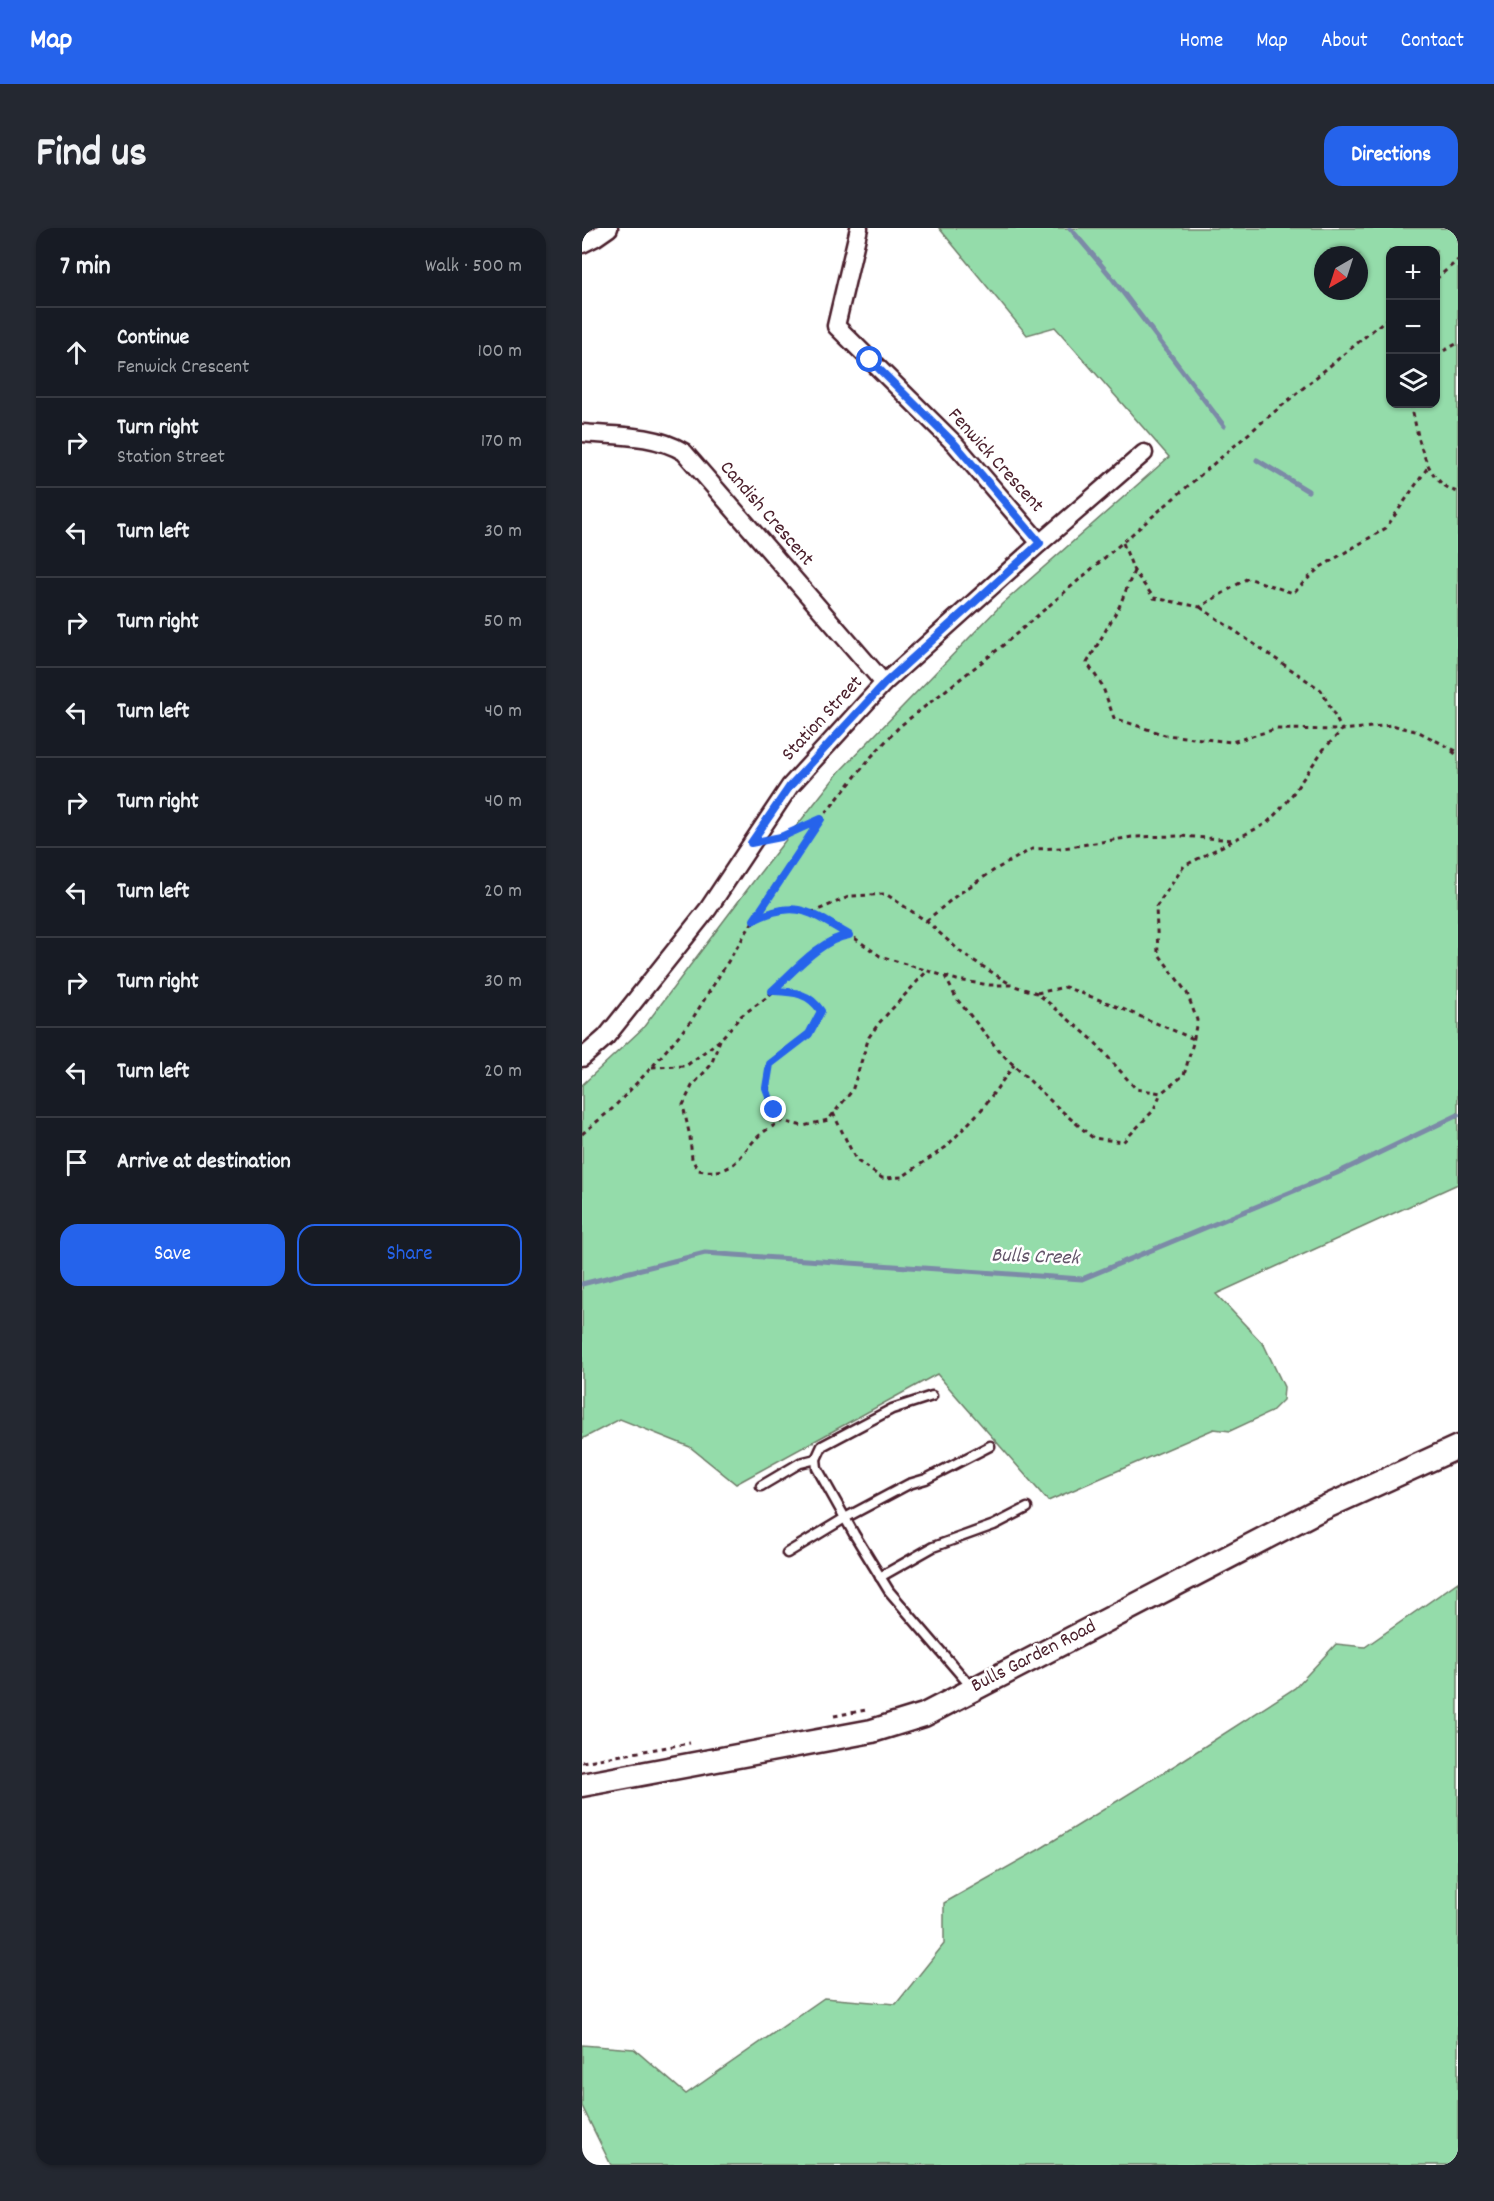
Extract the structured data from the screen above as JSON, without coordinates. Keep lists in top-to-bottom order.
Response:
{
  "streets": {
    "main road": ["Bulls Garden Road"],
    "street": ["Fenwick Crescent", "Candish Crescent", "Station Street"]
  },
  "crossings": [
    ["Fenwick Crescent", "Station Street"],
    ["Candish Crescent", "Station Street"]
  ],
  "water": ["Bulls Creek"],
  "north": "bottom left",
  "page": {
    "header": "Map",
    "nav": [
      "Home",
      "Map",
      "About",
      "Contact"
    ],
    "title": "Find us",
    "buttons": [
      "Directions",
      ["Save", "Share"]
    ],
    "heading": ["7 min", "Walk · 500 m"],
    "map_buttons": ["+", "−"],
    "list": [
      ["Continue", "Fenwick Crescent", "100 m"],
      ["Turn right", "Station Street", "170 m"],
      ["Turn left", "30 m"],
      ["Turn right", "50 m"],
      ["Turn left", "40 m"],
      ["Turn right", "40 m"],
      ["Turn left", "20 m"],
      ["Turn right", "30 m"],
      ["Turn left", "20 m"],
      "Arrive at destination"
    ]
  }
}
